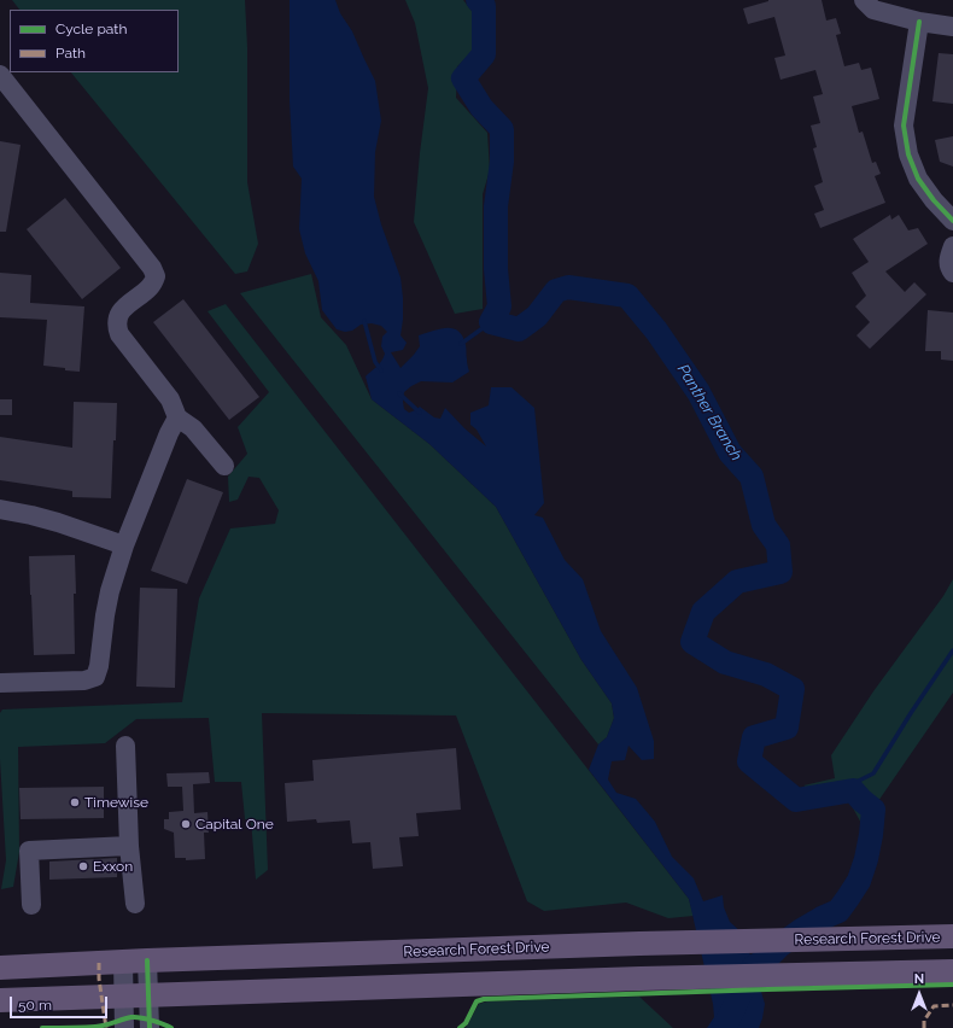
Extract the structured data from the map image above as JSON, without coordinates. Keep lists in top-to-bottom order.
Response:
{
  "streets": {
    "main road": ["Research Forest Drive"]
  },
  "water": ["Panther Branch"],
  "places": ["Timewise", "Capital One", "Exxon"],
  "legend": ["Cycle path", "Path"],
  "scale_bar": "50 m",
  "north": "top"
}
